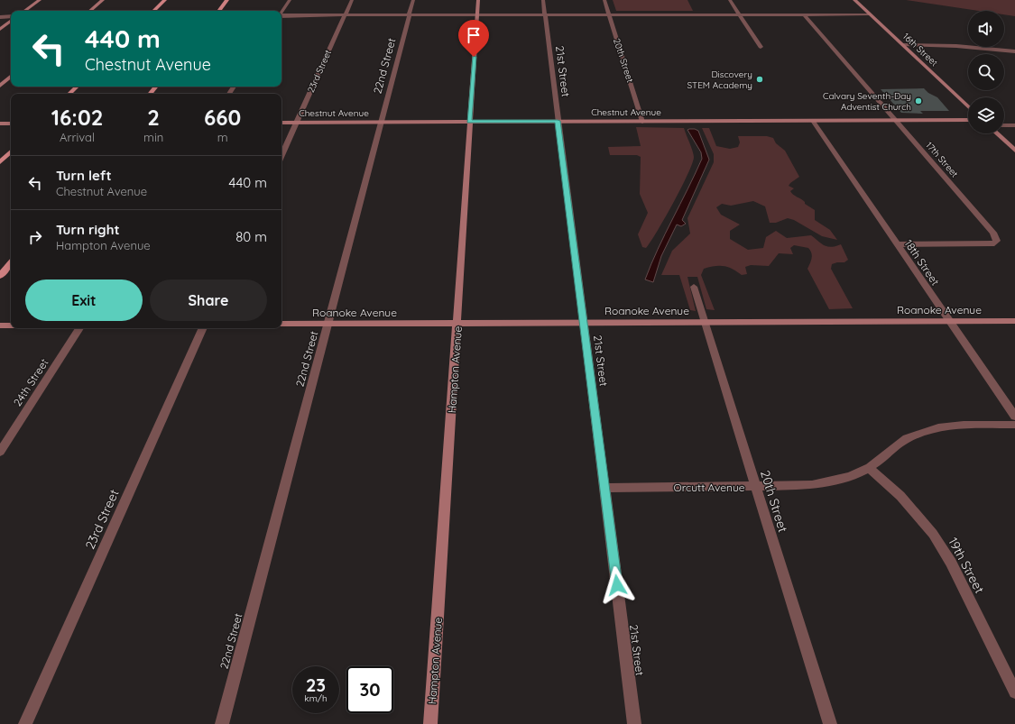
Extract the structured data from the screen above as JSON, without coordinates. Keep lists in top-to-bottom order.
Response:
{
  "streets": {
    "street": [
      "16th Street",
      "20th Street",
      "22nd Street",
      "23rd Street",
      "21st Street",
      "Chestnut Avenue",
      "17th Street",
      "18th Street",
      "Roanoke Avenue",
      "Hampton Avenue",
      "24th Street",
      "Orcutt Avenue",
      "19th Street"
    ]
  },
  "crossings": [
    ["20th Street", "Chestnut Avenue"],
    ["20th Street", "Roanoke Avenue"],
    ["20th Street", "Orcutt Avenue"],
    ["22nd Street", "Chestnut Avenue"],
    ["22nd Street", "Roanoke Avenue"],
    ["23rd Street", "Chestnut Avenue"],
    ["21st Street", "Chestnut Avenue"],
    ["21st Street", "Roanoke Avenue"],
    ["21st Street", "Orcutt Avenue"],
    ["Chestnut Avenue", "17th Street"],
    ["Chestnut Avenue", "18th Street"],
    ["Chestnut Avenue", "Hampton Avenue"],
    ["17th Street", "18th Street"],
    ["18th Street", "Roanoke Avenue"],
    ["Roanoke Avenue", "Hampton Avenue"],
    ["Orcutt Avenue", "19th Street"]
  ],
  "places": ["Discovery STEM Academy", "Calvary Seventh-Day Adventist Church"],
  "page": {
    "turn": ["440 m", "Chestnut Avenue"],
    "eta": [
      "16:02",
      "Arrival",
      "2",
      "min",
      "660",
      "m"
    ],
    "list": [
      {
        "name": "Turn left",
        "note": "Chestnut Avenue",
        "value": "440 m"
      },
      {
        "name": "Turn right",
        "note": "Hampton Avenue",
        "value": "80 m"
      }
    ],
    "buttons": ["Exit", "Share"],
    "speed": "23 km/h",
    "limit": "30"
  }
}
